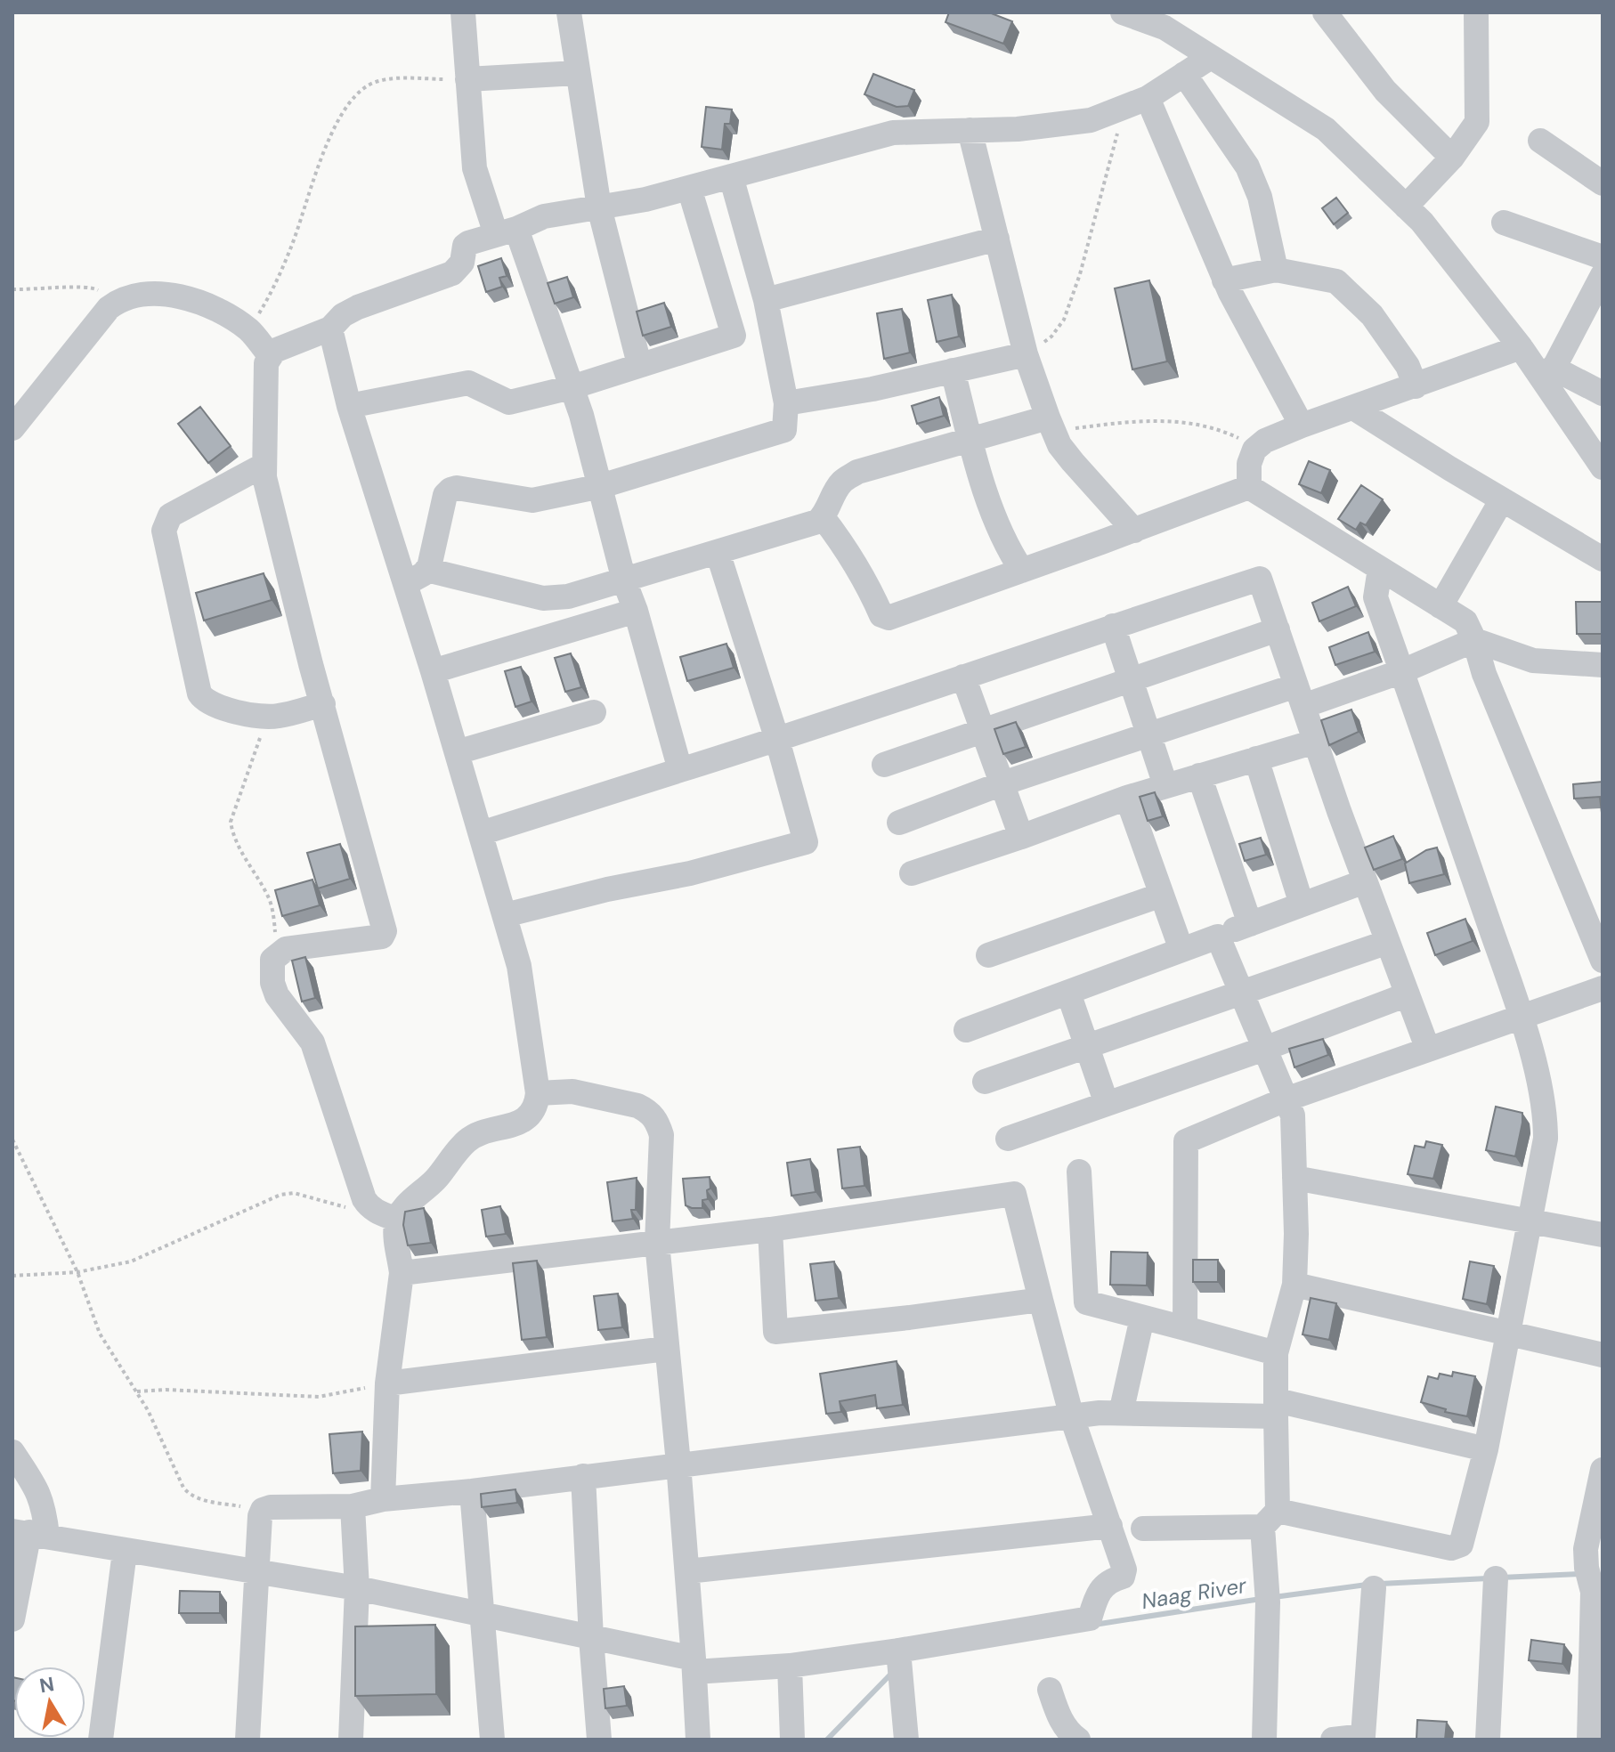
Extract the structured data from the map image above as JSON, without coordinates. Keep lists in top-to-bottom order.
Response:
{
  "water": ["Naag River"],
  "north": "top"
}
